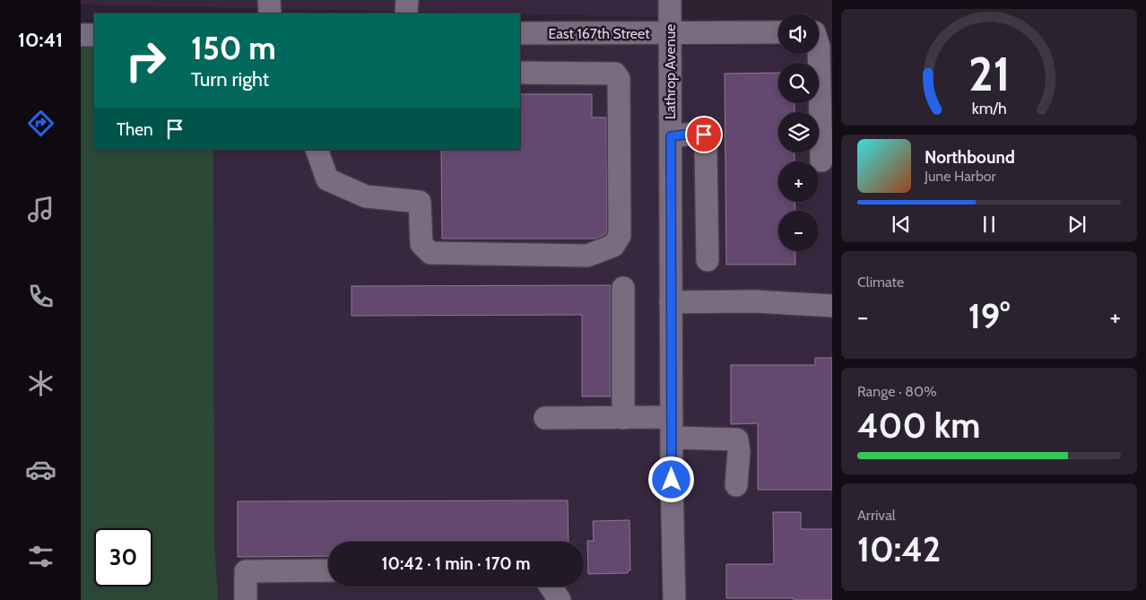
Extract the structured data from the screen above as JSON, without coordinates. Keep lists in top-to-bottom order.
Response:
{
  "streets": {
    "street": ["East 167th Street", "Lathrop Avenue"]
  },
  "crossings": [
    ["East 167th Street", "Lathrop Avenue"]
  ],
  "page": {
    "tabs": "10:41",
    "map_buttons": ["+", "−"],
    "turn": ["150 m", "Turn right"],
    "then": "Then",
    "song": ["Northbound", "June Harbor"],
    "tile": [
      "Climate",
      ["Range · 80%", "400 km"],
      ["Arrival", "10:42"]
    ],
    "heat": ["−", "19°", "+"],
    "limit": "30",
    "trip": "10:42 · 1 min · 170 m",
    "gauge": ["21", "km/h"]
  }
}
